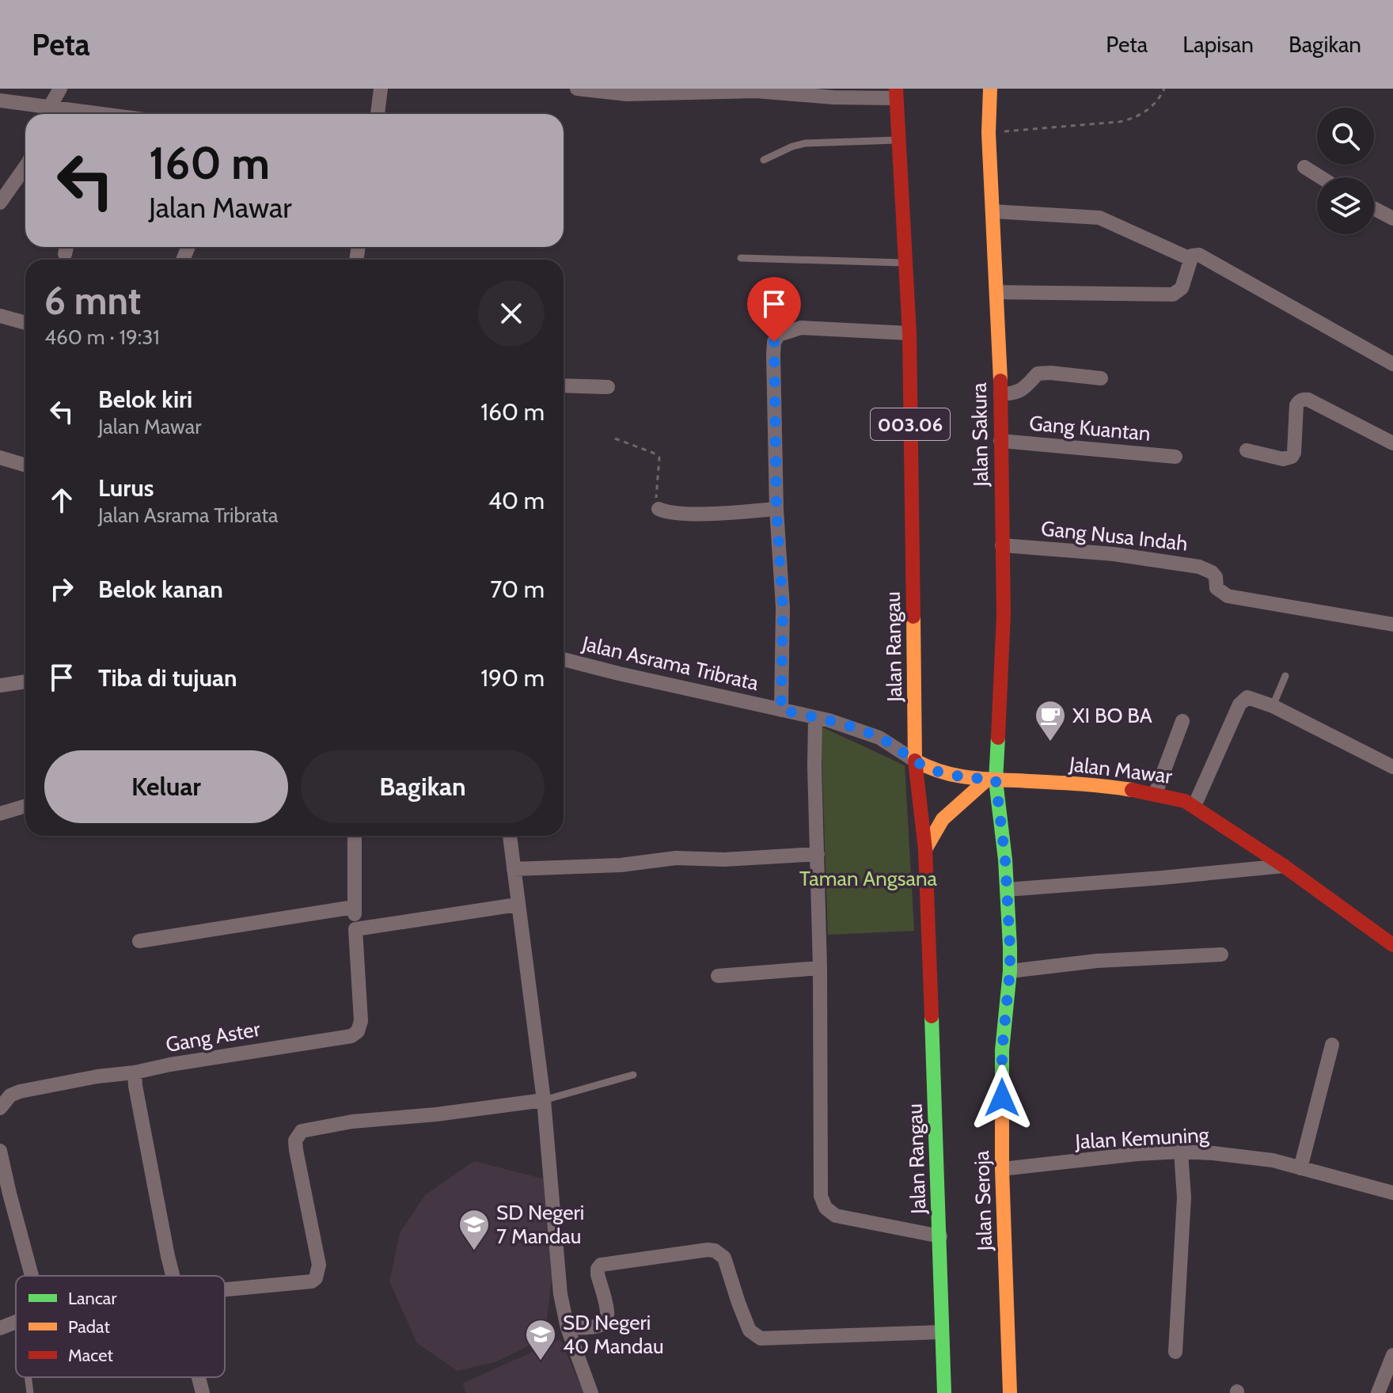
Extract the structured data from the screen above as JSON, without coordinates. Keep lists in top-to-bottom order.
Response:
{
  "streets": {
    "street": [
      "003.06",
      "Gang Kuantan",
      "Jalan Sakura",
      "Gang Nusa Indah",
      "Jalan Rangau",
      "Jalan Asrama Tribrata",
      "Jalan Mawar",
      "Gang Aster",
      "Jalan Kemuning",
      "Jalan Seroja"
    ]
  },
  "crossings": [
    ["Gang Kuantan", "Jalan Sakura"],
    ["Jalan Sakura", "Gang Nusa Indah"],
    ["Jalan Sakura", "Jalan Mawar"],
    ["Jalan Sakura", "Jalan Seroja"],
    ["Jalan Rangau", "Jalan Asrama Tribrata"],
    ["Jalan Rangau", "Jalan Mawar"],
    ["Jalan Asrama Tribrata", "Jalan Mawar"],
    ["Jalan Mawar", "Jalan Seroja"],
    ["Jalan Kemuning", "Jalan Seroja"]
  ],
  "parks": ["Taman Angsana"],
  "places": {
    "cafe": ["XI BO BA"],
    "school or university": ["SD Negeri 7 Mandau", "SD Negeri 40 Mandau"]
  },
  "legend": ["Lancar", "Padat", "Macet"],
  "page": {
    "header": "Peta",
    "nav": ["Peta", "Lapisan", "Bagikan"],
    "turn": ["160 m", "Jalan Mawar"],
    "heading": ["6 mnt", "460 m · 19:31"],
    "list": [
      {
        "name": "Belok kiri",
        "note": "Jalan Mawar",
        "value": "160 m"
      },
      {
        "name": "Lurus",
        "note": "Jalan Asrama Tribrata",
        "value": "40 m"
      },
      {
        "name": "Belok kanan",
        "value": "70 m"
      },
      {
        "name": "Tiba di tujuan",
        "value": "190 m"
      }
    ],
    "buttons": ["Keluar", "Bagikan"]
  }
}
